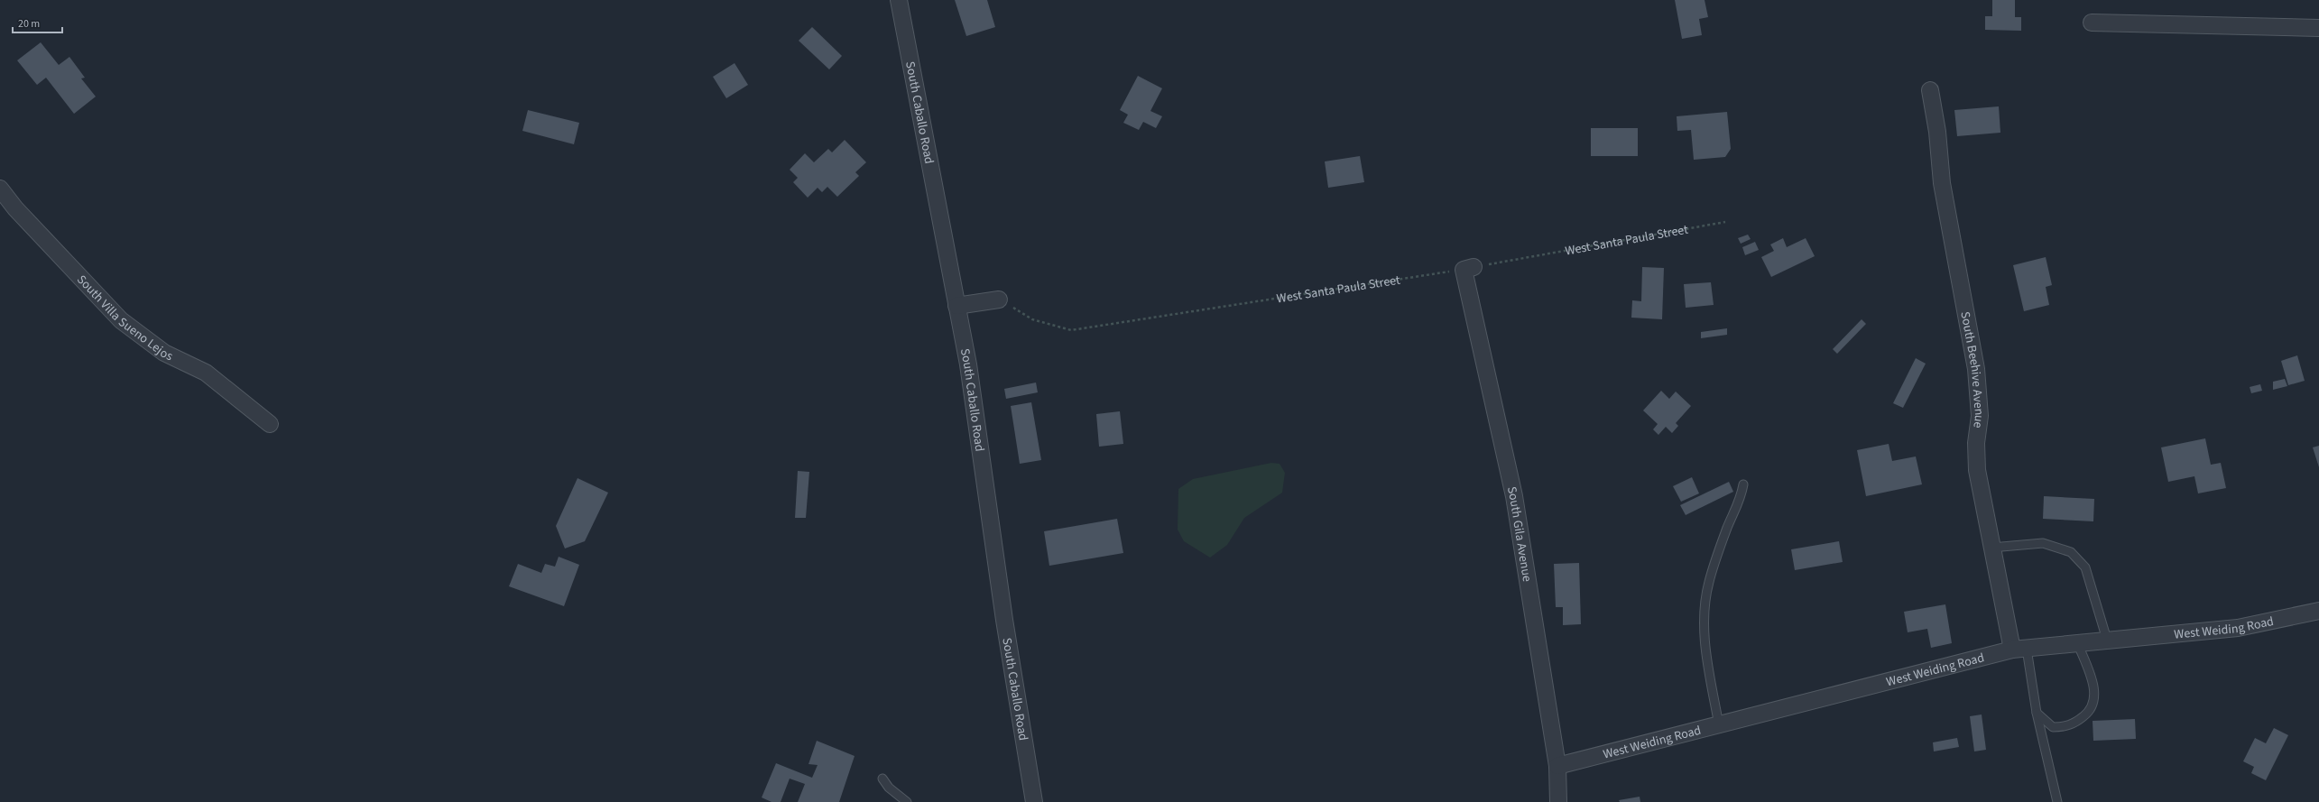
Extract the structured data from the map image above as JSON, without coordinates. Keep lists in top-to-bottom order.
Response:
{
  "streets": {
    "street": [
      "South Caballo Road",
      "South Villa Sueno Lejos",
      "South Beehive Avenue",
      "South Gila Avenue",
      "West Weiding Road"
    ],
    "path": ["West Santa Paula Street"]
  },
  "crossings": [
    ["West Santa Paula Street", "South Gila Avenue"],
    ["South Beehive Avenue", "West Weiding Road"],
    ["South Gila Avenue", "West Weiding Road"]
  ],
  "scale_bar": "20 m"
}
